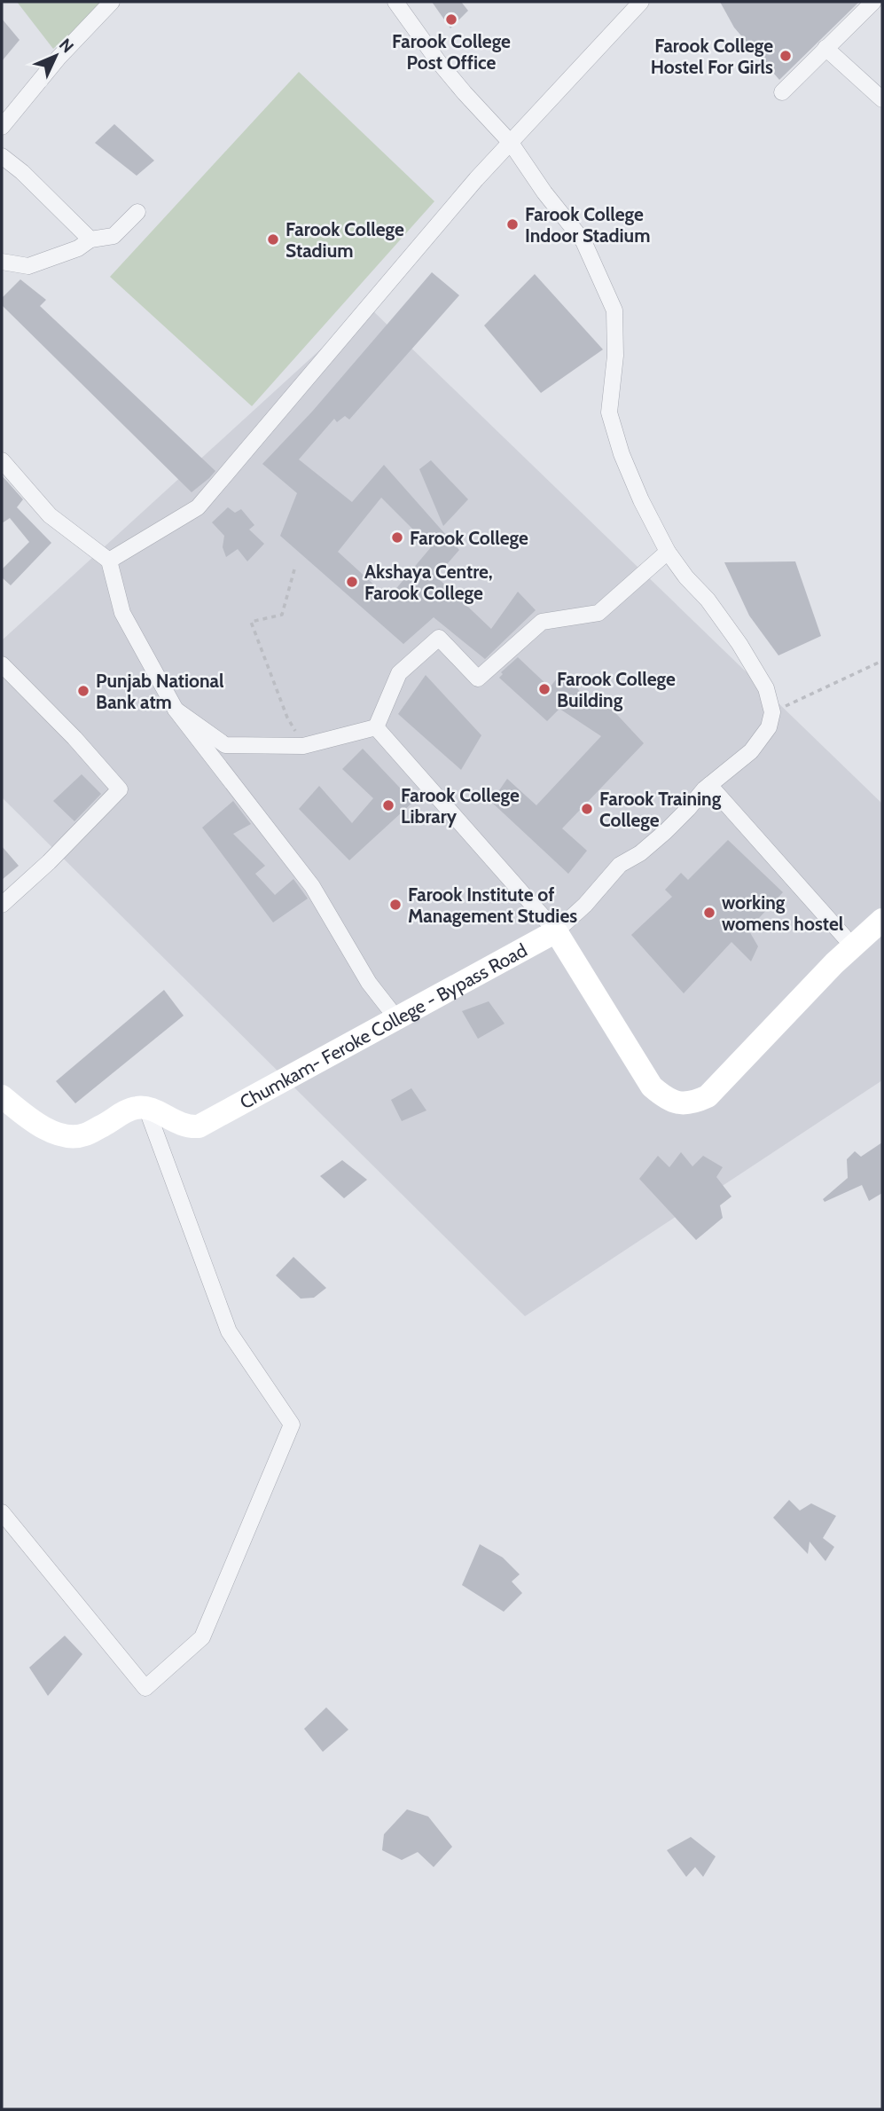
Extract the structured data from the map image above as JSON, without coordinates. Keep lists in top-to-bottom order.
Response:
{
  "streets": {
    "main road": ["Chumkam- Feroke College - Bypass Road"]
  },
  "places": [
    "Farook College Post Office",
    "Farook College Hostel For Girls",
    "Farook College Indoor Stadium",
    "Farook College Stadium",
    "Farook College",
    "Akshaya Centre, Farook College",
    "Farook College Building",
    "Punjab National Bank atm",
    "Farook College Library",
    "Farook Training College",
    "Farook Institute of Management Studies",
    "working womens hostel"
  ],
  "north": "top right"
}
